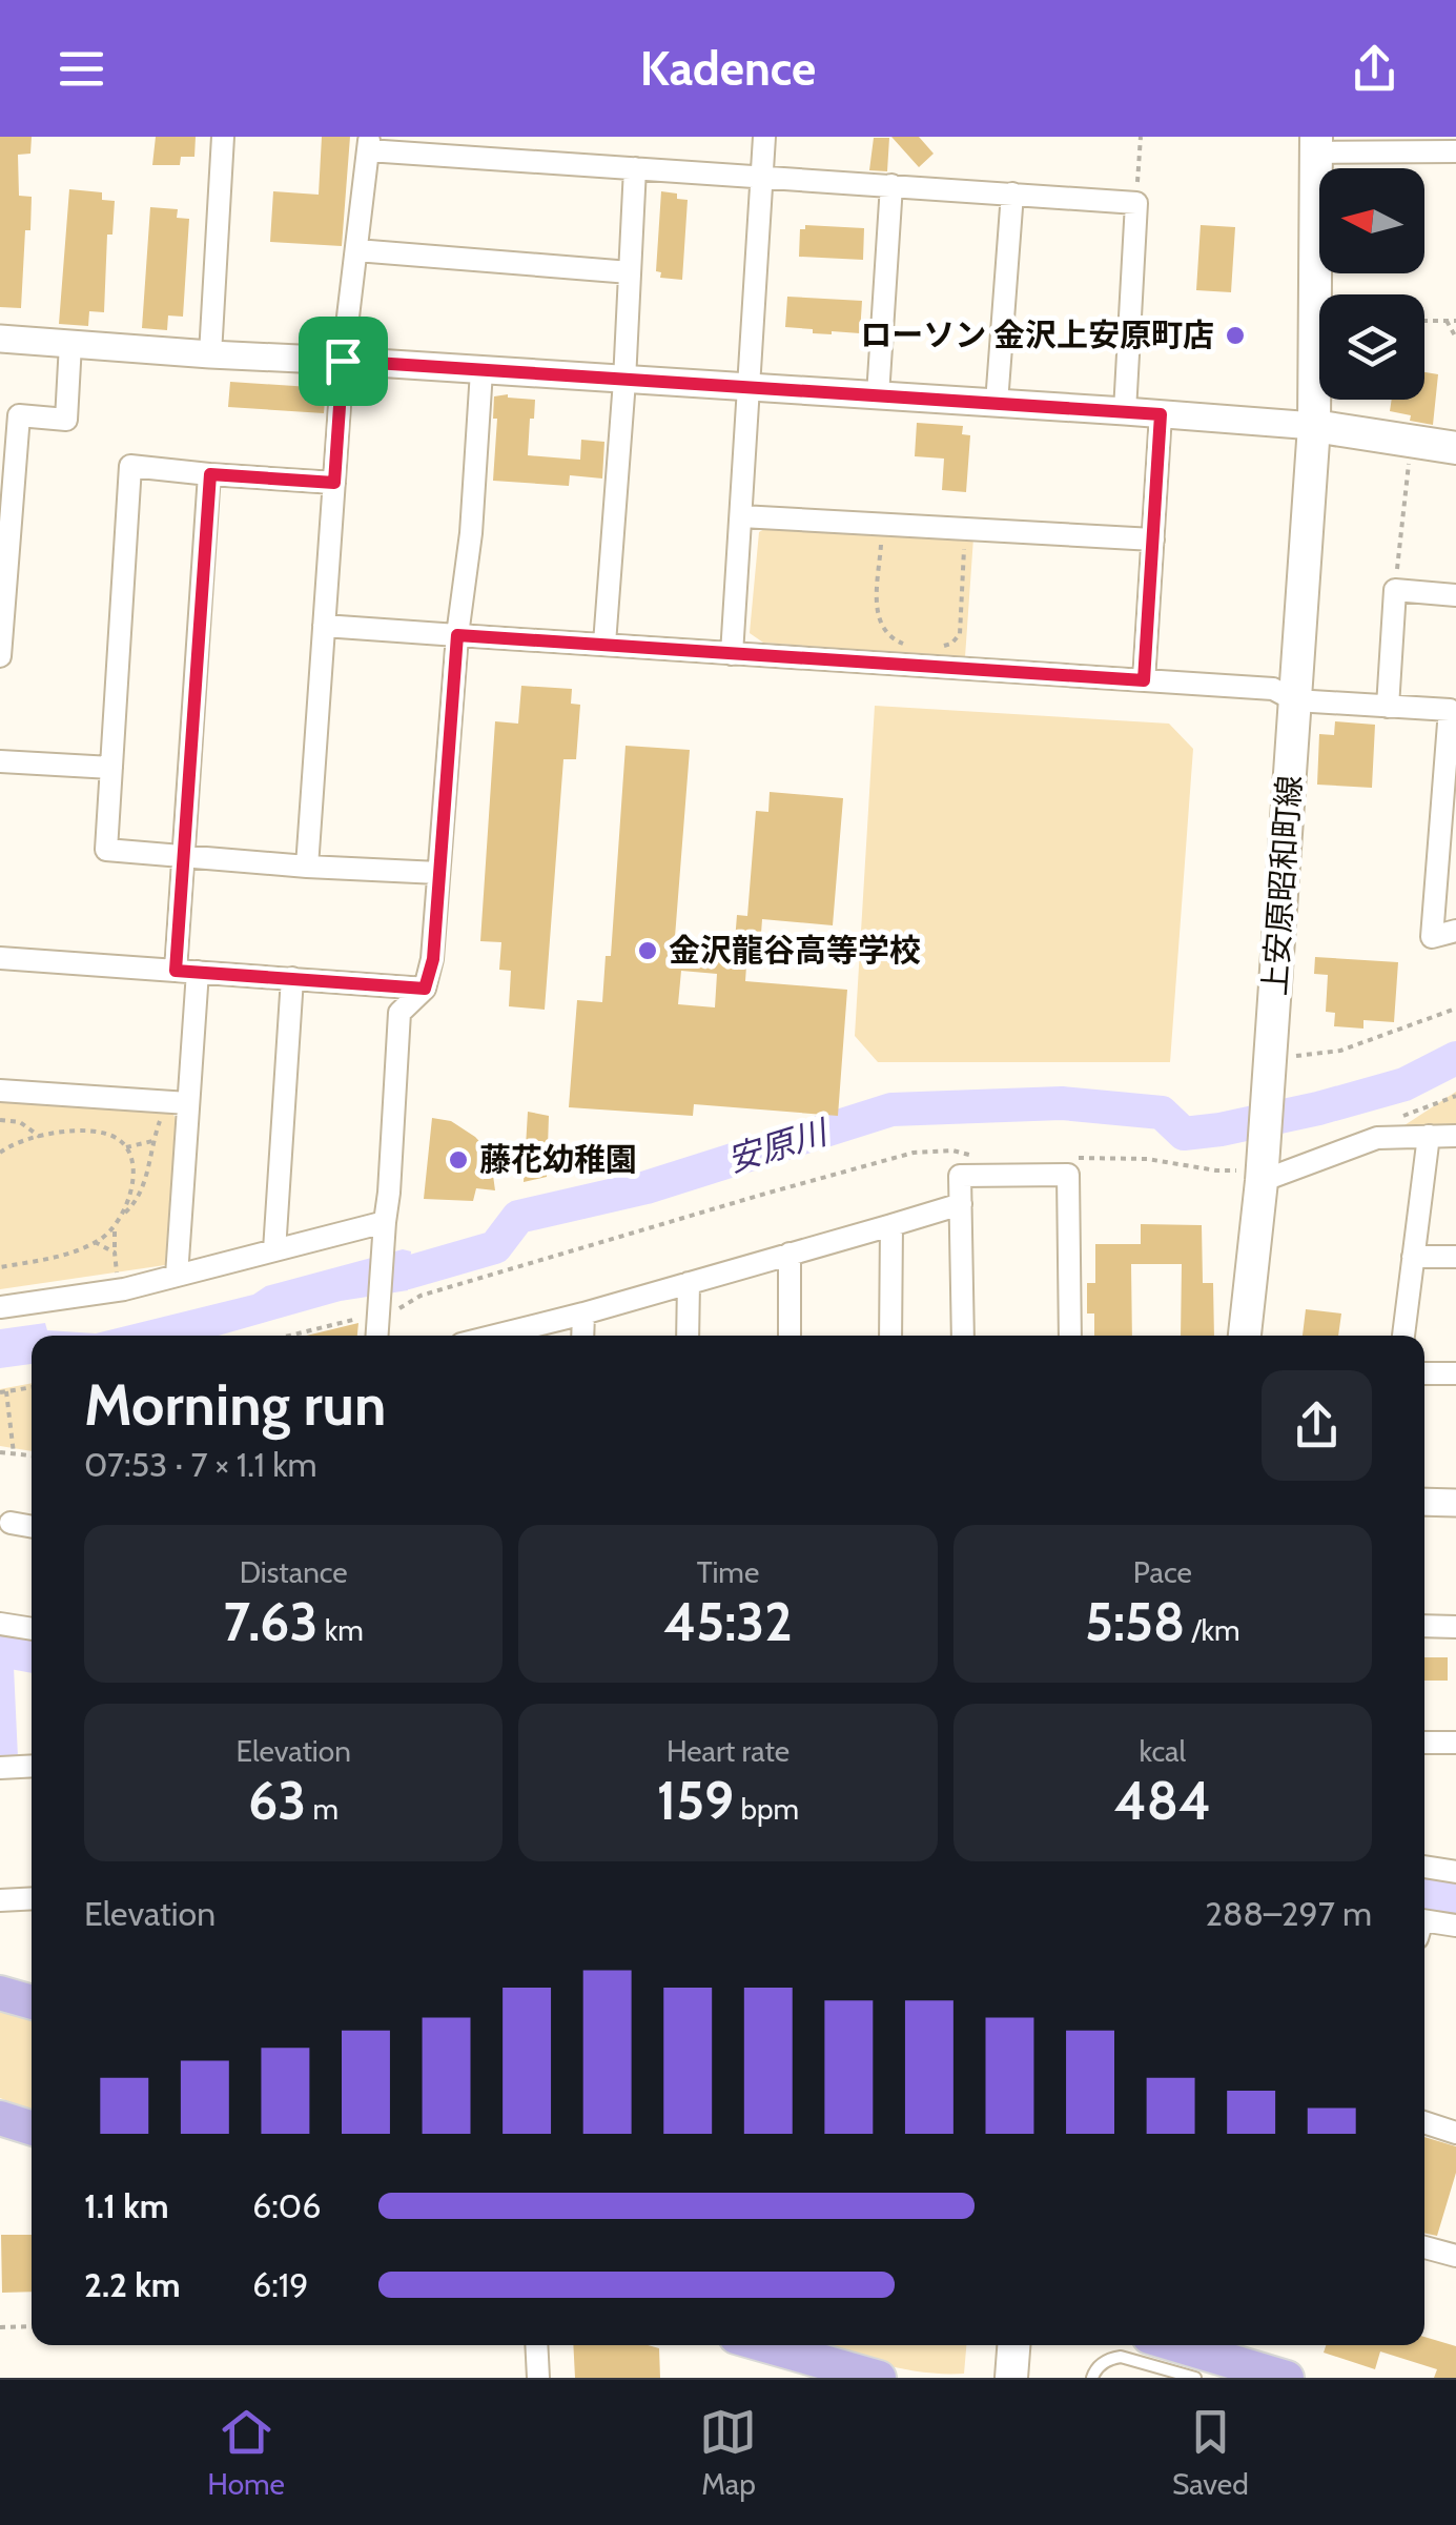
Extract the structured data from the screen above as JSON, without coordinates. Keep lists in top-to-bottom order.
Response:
{
  "streets": {
    "main road": ["上安原昭和町線"]
  },
  "water": ["安原川"],
  "places": ["ローソン 金沢上安原町店", "金沢龍谷高等学校", "藤花幼稚園"],
  "north": "left",
  "page": {
    "header": "Kadence",
    "heading": ["Morning run", "07:53 · 7 × 1.1 km"],
    "stats": [
      ["Distance", "7.63 km"],
      ["Time", "45:32"],
      ["Pace", "5:58 /km"],
      ["Elevation", "63 m"],
      ["Heart rate", "159 bpm"],
      ["kcal", "484"]
    ],
    "chart": ["Elevation", "288–297 m"],
    "list": [
      {
        "name": "1.1 km",
        "note": "6:06"
      },
      {
        "name": "2.2 km",
        "note": "6:19"
      }
    ],
    "tabs": ["Home", "Map", "Saved"]
  }
}
